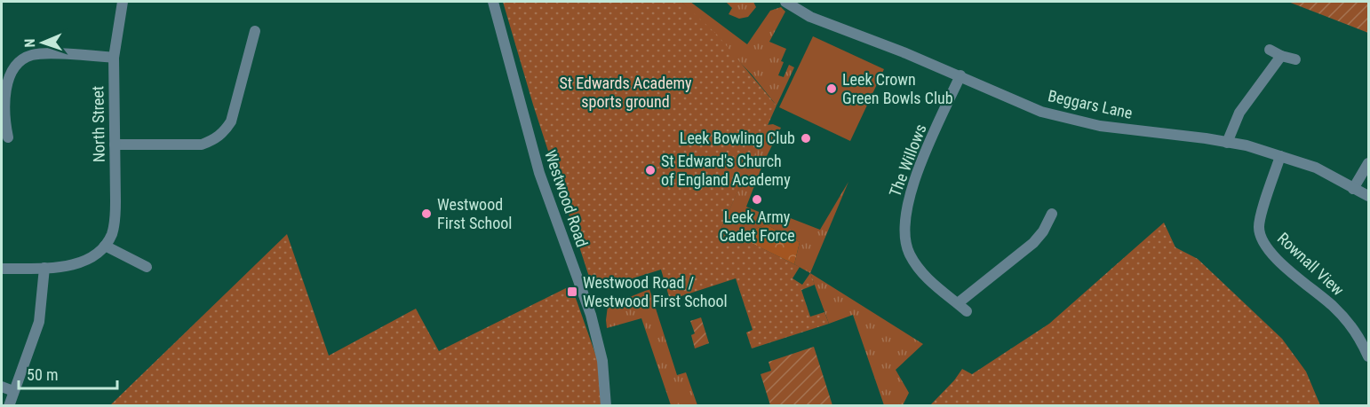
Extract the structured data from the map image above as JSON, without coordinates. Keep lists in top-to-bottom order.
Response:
{
  "streets": {
    "street": [
      "Beggars Lane",
      "North Street",
      "The Willows",
      "Westwood Road",
      "Rownall View"
    ]
  },
  "crossings": [
    ["Beggars Lane", "The Willows"],
    ["Beggars Lane", "Rownall View"]
  ],
  "parks": ["St Edwards Academy sports ground"],
  "places": {
    "other": [
      "Leek Crown Green Bowls Club",
      "Leek Bowling Club",
      "St Edward's Church of England Academy",
      "Leek Army Cadet Force",
      "Westwood First School"
    ],
    "transit": ["Westwood Road / Westwood First School"]
  },
  "scale_bar": "50 m",
  "north": "left"
}
